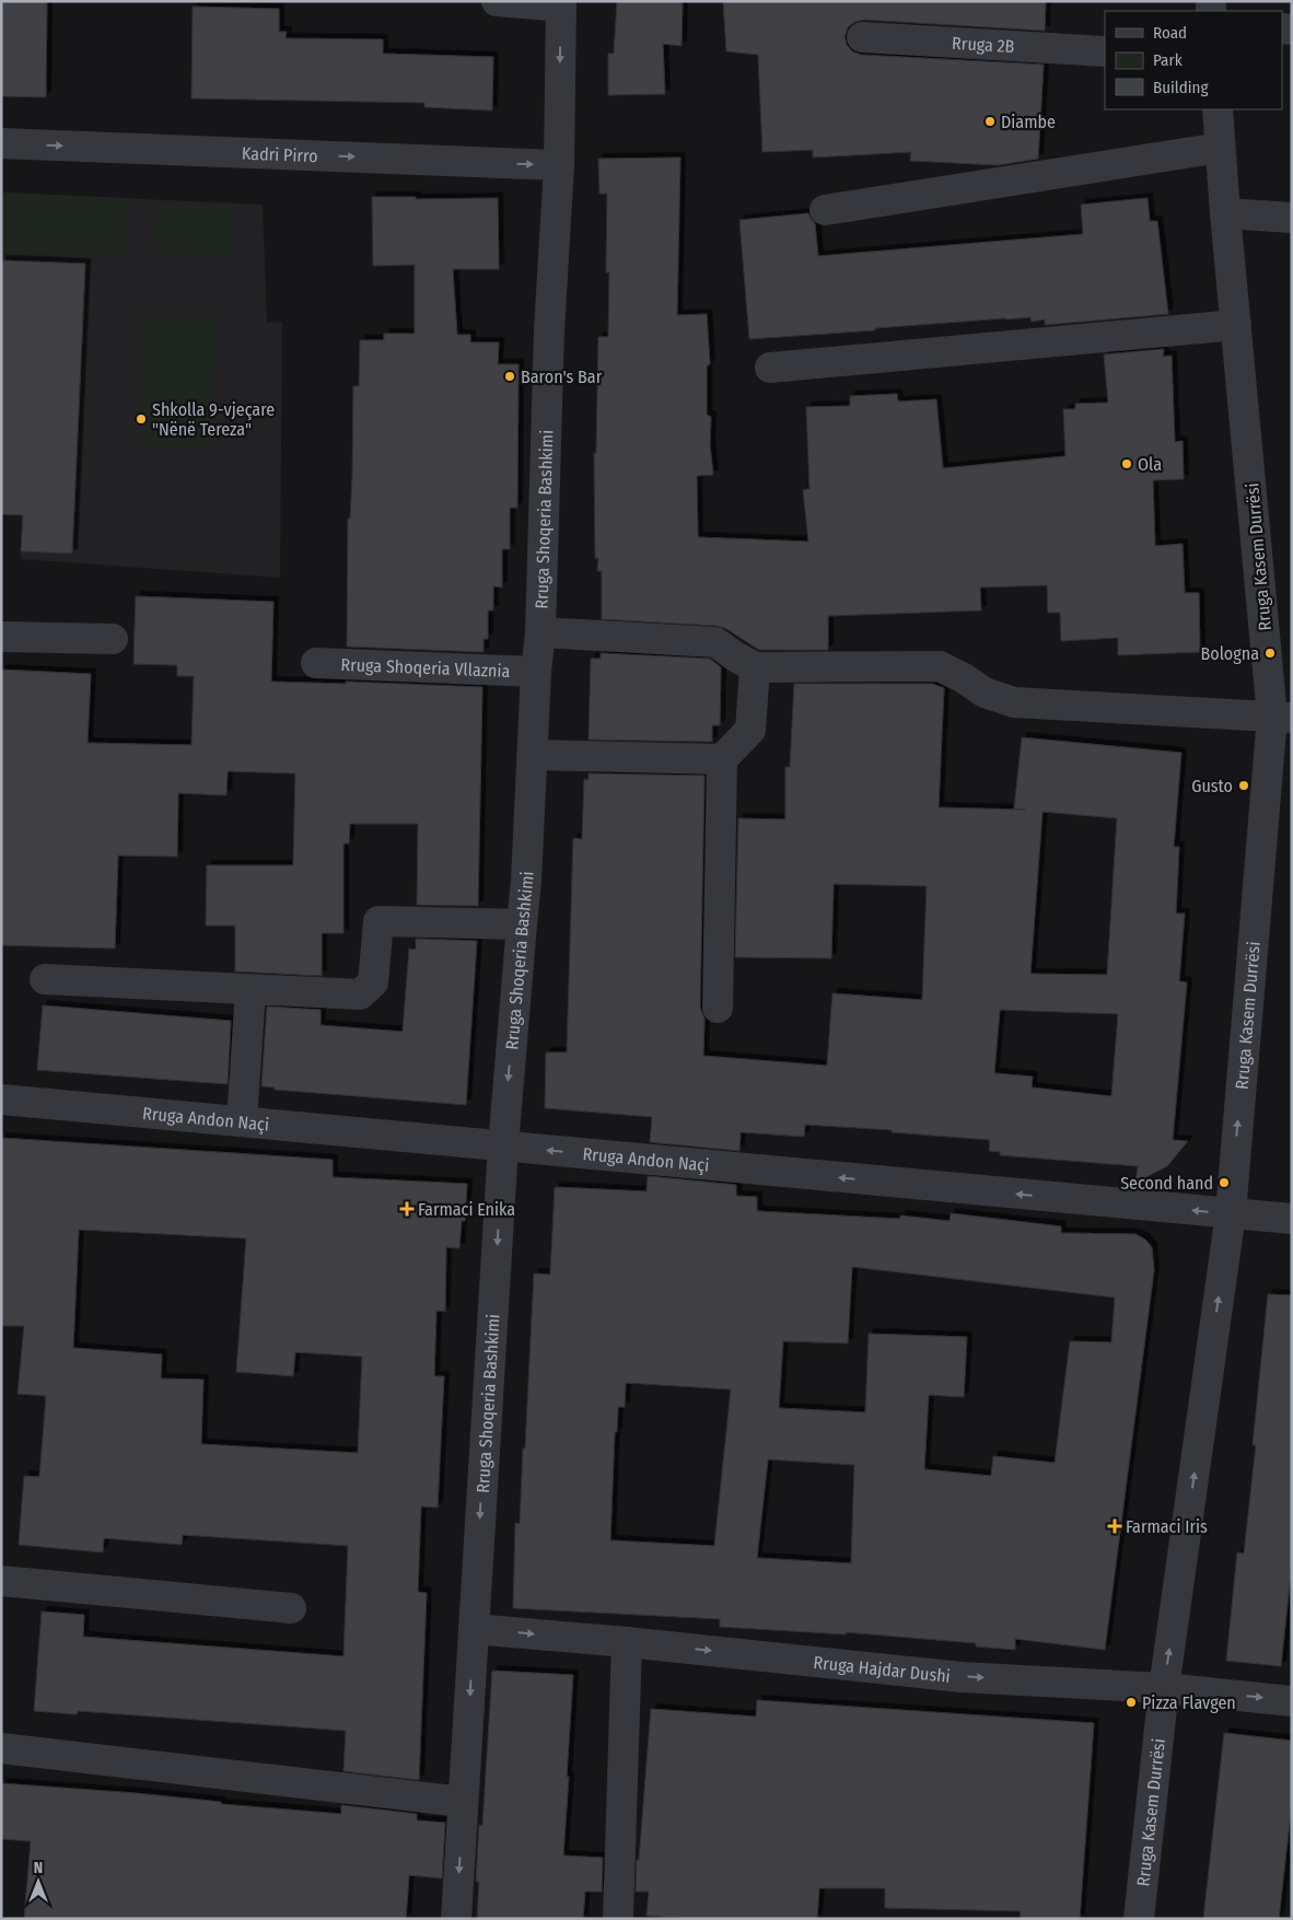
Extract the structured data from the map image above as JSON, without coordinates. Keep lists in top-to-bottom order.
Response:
{
  "streets": {
    "street": [
      "Rruga 2B",
      "Kadri Pirro",
      "Rruga Shoqeria Bashkimi",
      "Rruga Kasem Durrësi",
      "Rruga Shoqeria Vllaznia",
      "Rruga Andon Naçi",
      "Rruga Hajdar Dushi"
    ]
  },
  "crossings": [
    ["Kadri Pirro", "Rruga Shoqeria Bashkimi"],
    ["Rruga Shoqeria Bashkimi", "Rruga Shoqeria Vllaznia"],
    ["Rruga Shoqeria Bashkimi", "Rruga Andon Naçi"],
    ["Rruga Shoqeria Bashkimi", "Rruga Hajdar Dushi"],
    ["Rruga Kasem Durrësi", "Rruga Andon Naçi"],
    ["Rruga Kasem Durrësi", "Rruga Hajdar Dushi"]
  ],
  "one_way": [
    "Kadri Pirro",
    "Rruga Kasem Durrësi",
    "Rruga Andon Naçi",
    "Rruga Hajdar Dushi"
  ],
  "places": {
    "other": [
      "Diambe",
      "Baron's Bar",
      "Shkolla 9-vjeçare \"Nënë Tereza\"",
      "Ola",
      "Bologna",
      "Gusto",
      "Second hand",
      "Pizza Flavgen"
    ],
    "health": ["Farmaci Enika", "Farmaci Iris"]
  },
  "legend": ["Road", "Park", "Building"],
  "north": "top"
}
